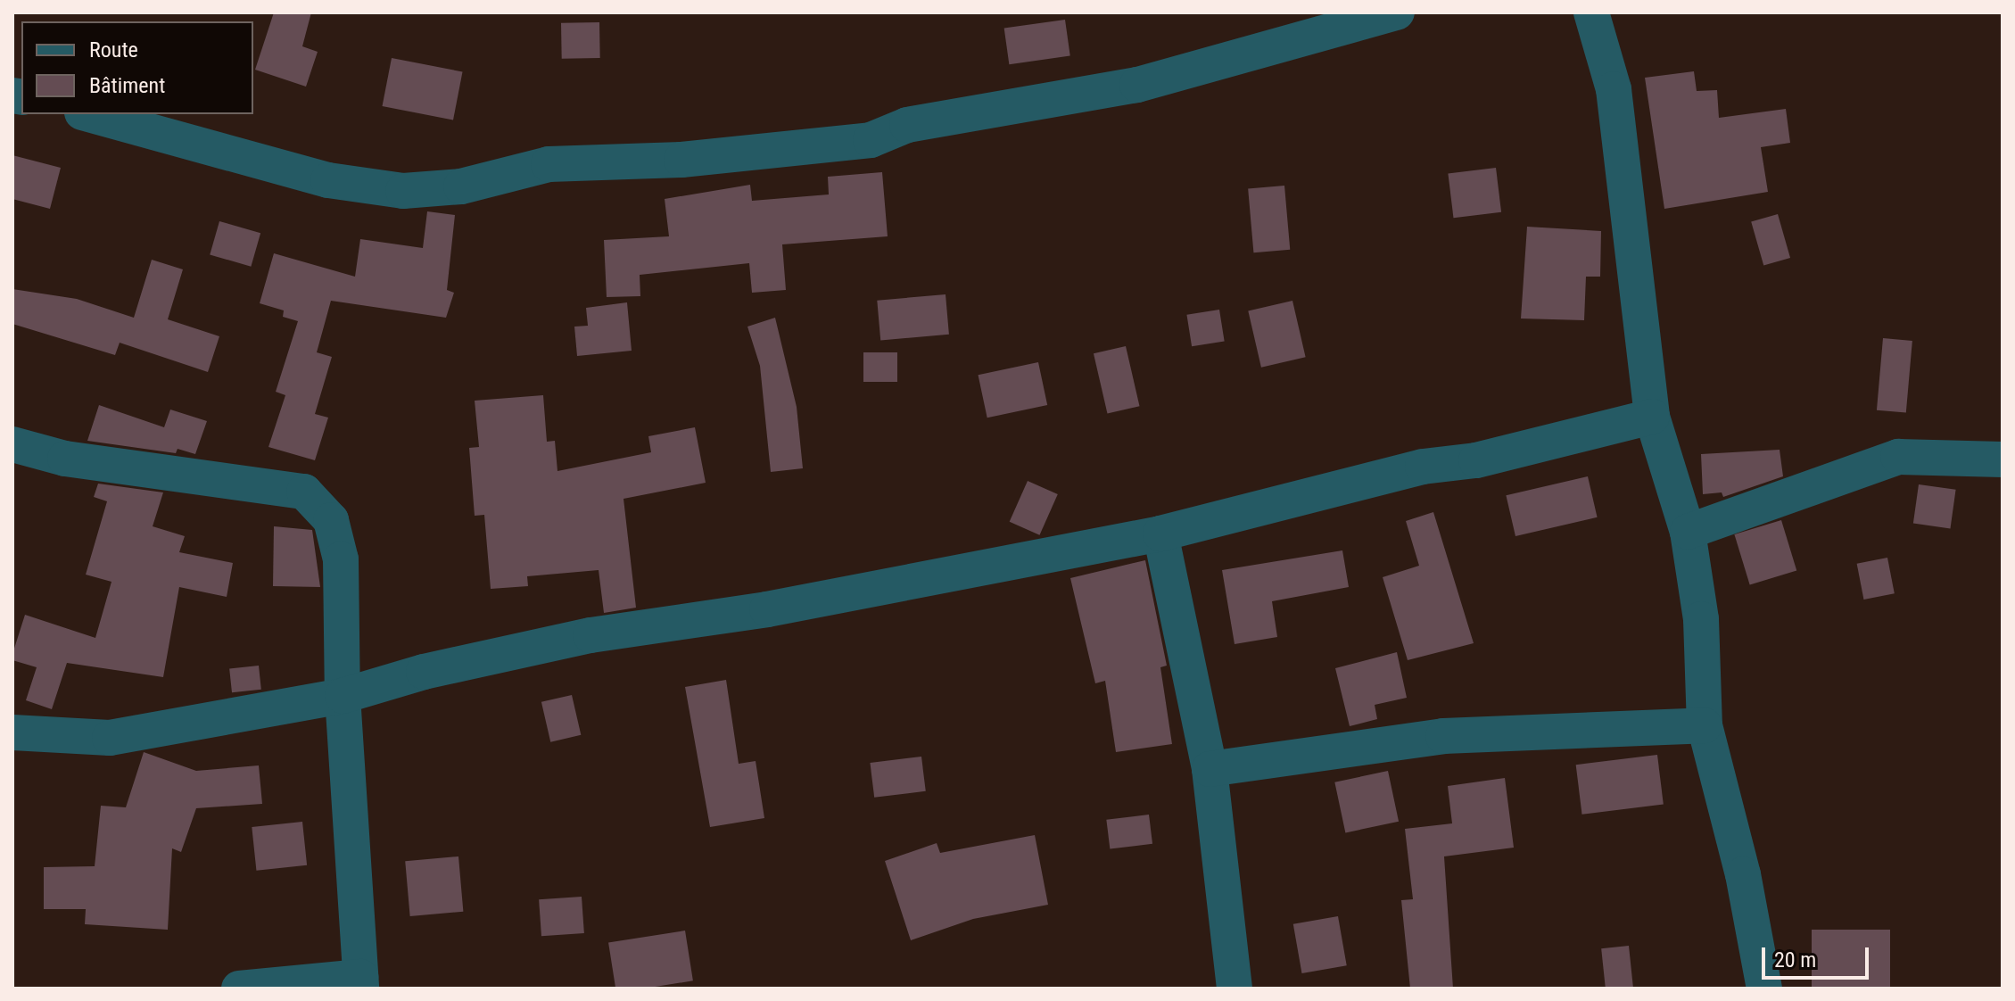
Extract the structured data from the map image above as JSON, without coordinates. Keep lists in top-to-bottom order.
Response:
{
  "legend": ["Route", "Bâtiment"],
  "scale_bar": "20 m"
}
